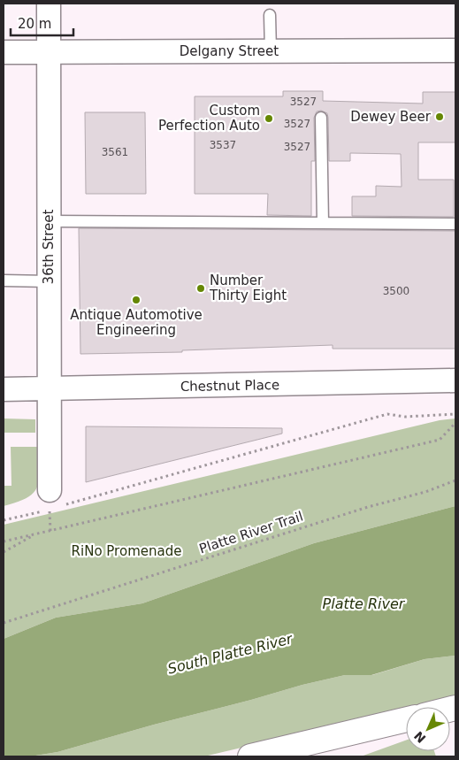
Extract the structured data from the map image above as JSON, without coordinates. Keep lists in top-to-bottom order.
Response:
{
  "streets": {
    "street": ["Delgany Street", "36th Street", "Chestnut Place"],
    "path": ["Platte River Trail"]
  },
  "crossings": [
    ["Delgany Street", "36th Street"],
    ["36th Street", "Chestnut Place"]
  ],
  "water": ["Platte River", "South Platte River"],
  "parks": ["RiNo Promenade"],
  "places": [
    "Dewey Beer",
    "Custom Perfection Auto",
    "Number Thirty Eight",
    "Antique Automotive Engineering"
  ],
  "house_numbers": [
    "3527",
    "3527",
    "3537",
    "3527",
    "3561",
    "3500"
  ],
  "scale_bar": "20 m",
  "north": "bottom left"
}
